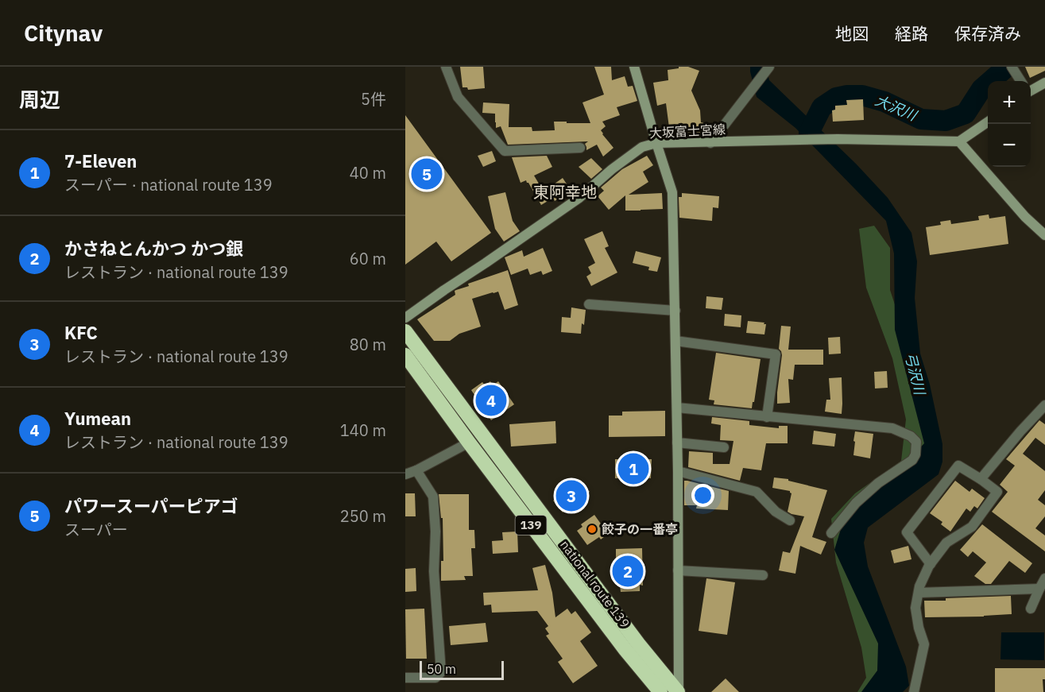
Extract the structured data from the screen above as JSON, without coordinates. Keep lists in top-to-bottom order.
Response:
{
  "streets": {
    "highway": ["139", "national route 139"],
    "street": ["大坂富士宮線"]
  },
  "districts": ["東阿幸地"],
  "water": ["大沢川", "弓沢川"],
  "places": ["餃子の一番亭"],
  "scale_bar": "50 m",
  "page": {
    "header": "Citynav",
    "nav": ["地図", "経路", "保存済み"],
    "heading": ["周辺", "5件"],
    "map_buttons": ["+", "−"],
    "list": [
      {
        "mark": "1",
        "name": "7-Eleven",
        "note": "スーパー · national route 139",
        "value": "40 m"
      },
      {
        "mark": "2",
        "name": "かさねとんかつ かつ銀",
        "note": "レストラン · national route 139",
        "value": "60 m"
      },
      {
        "mark": "3",
        "name": "KFC",
        "note": "レストラン · national route 139",
        "value": "80 m"
      },
      {
        "mark": "4",
        "name": "Yumean",
        "note": "レストラン · national route 139",
        "value": "140 m"
      },
      {
        "mark": "5",
        "name": "パワースーパーピアゴ",
        "note": "スーパー",
        "value": "250 m"
      }
    ],
    "pins": [
      "5",
      "4",
      "1",
      "3",
      "2"
    ],
    "scale": "50 m"
  }
}
